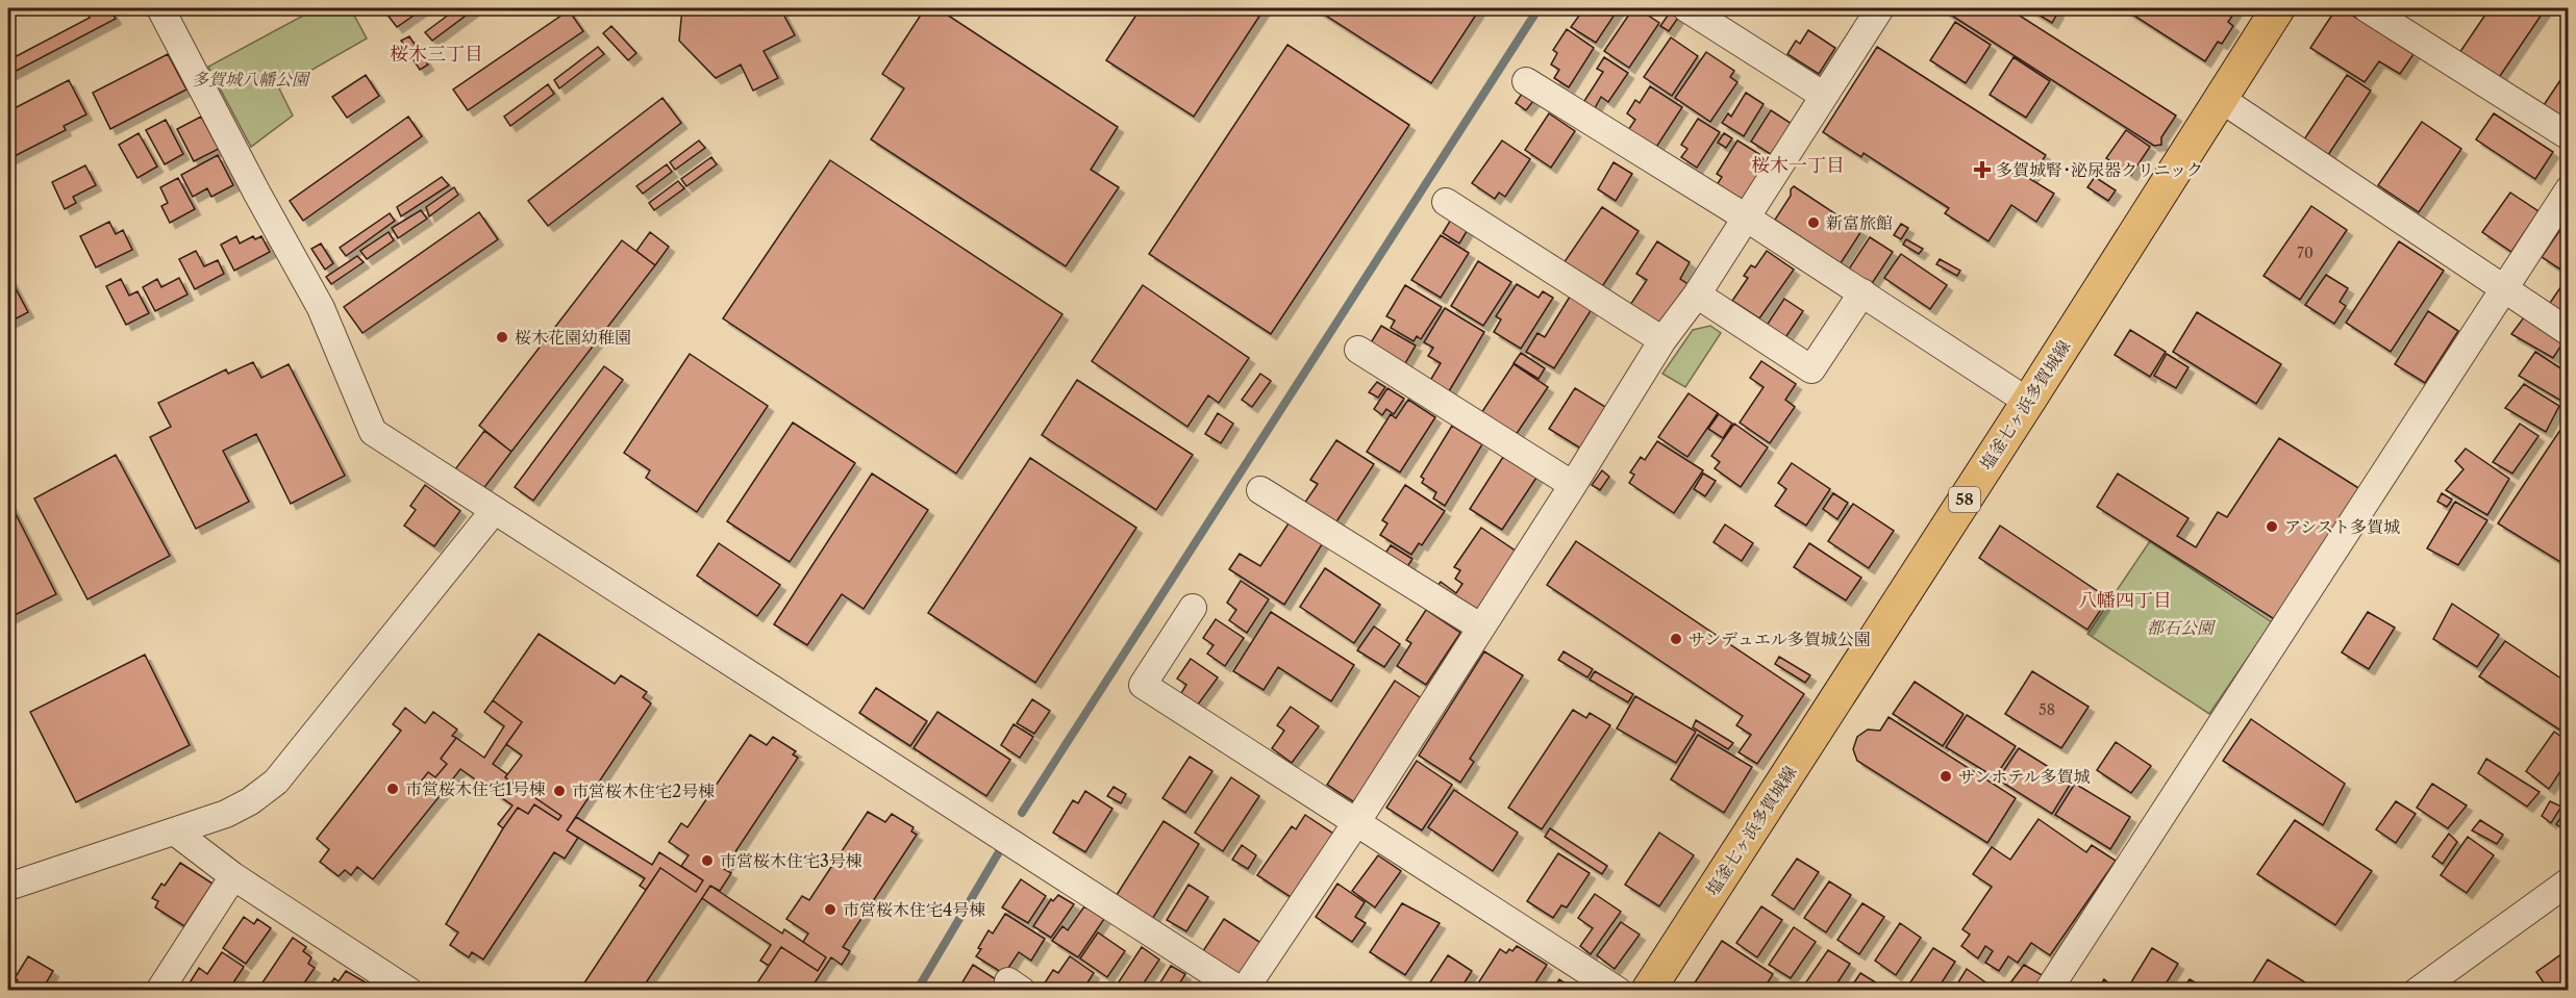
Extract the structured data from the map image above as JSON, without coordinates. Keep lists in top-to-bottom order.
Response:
{
  "streets": {
    "main road": ["塩釜七ヶ浜多賀城線", "58"]
  },
  "districts": ["桜木三丁目", "桜木一丁目", "八幡四丁目"],
  "parks": ["多賀城八幡公園", "都石公園"],
  "places": {
    "health": ["多賀城腎･泌尿器クリニック"],
    "other": [
      "新富旅館",
      "桜木花園幼稚園",
      "アシスト多賀城",
      "サンデュエル多賀城公園",
      "サンホテル多賀城",
      "市営桜木住宅1号棟",
      "市営桜木住宅2号棟",
      "市営桜木住宅3号棟",
      "市営桜木住宅4号棟"
    ]
  },
  "house_numbers": ["70", "58"]
}
